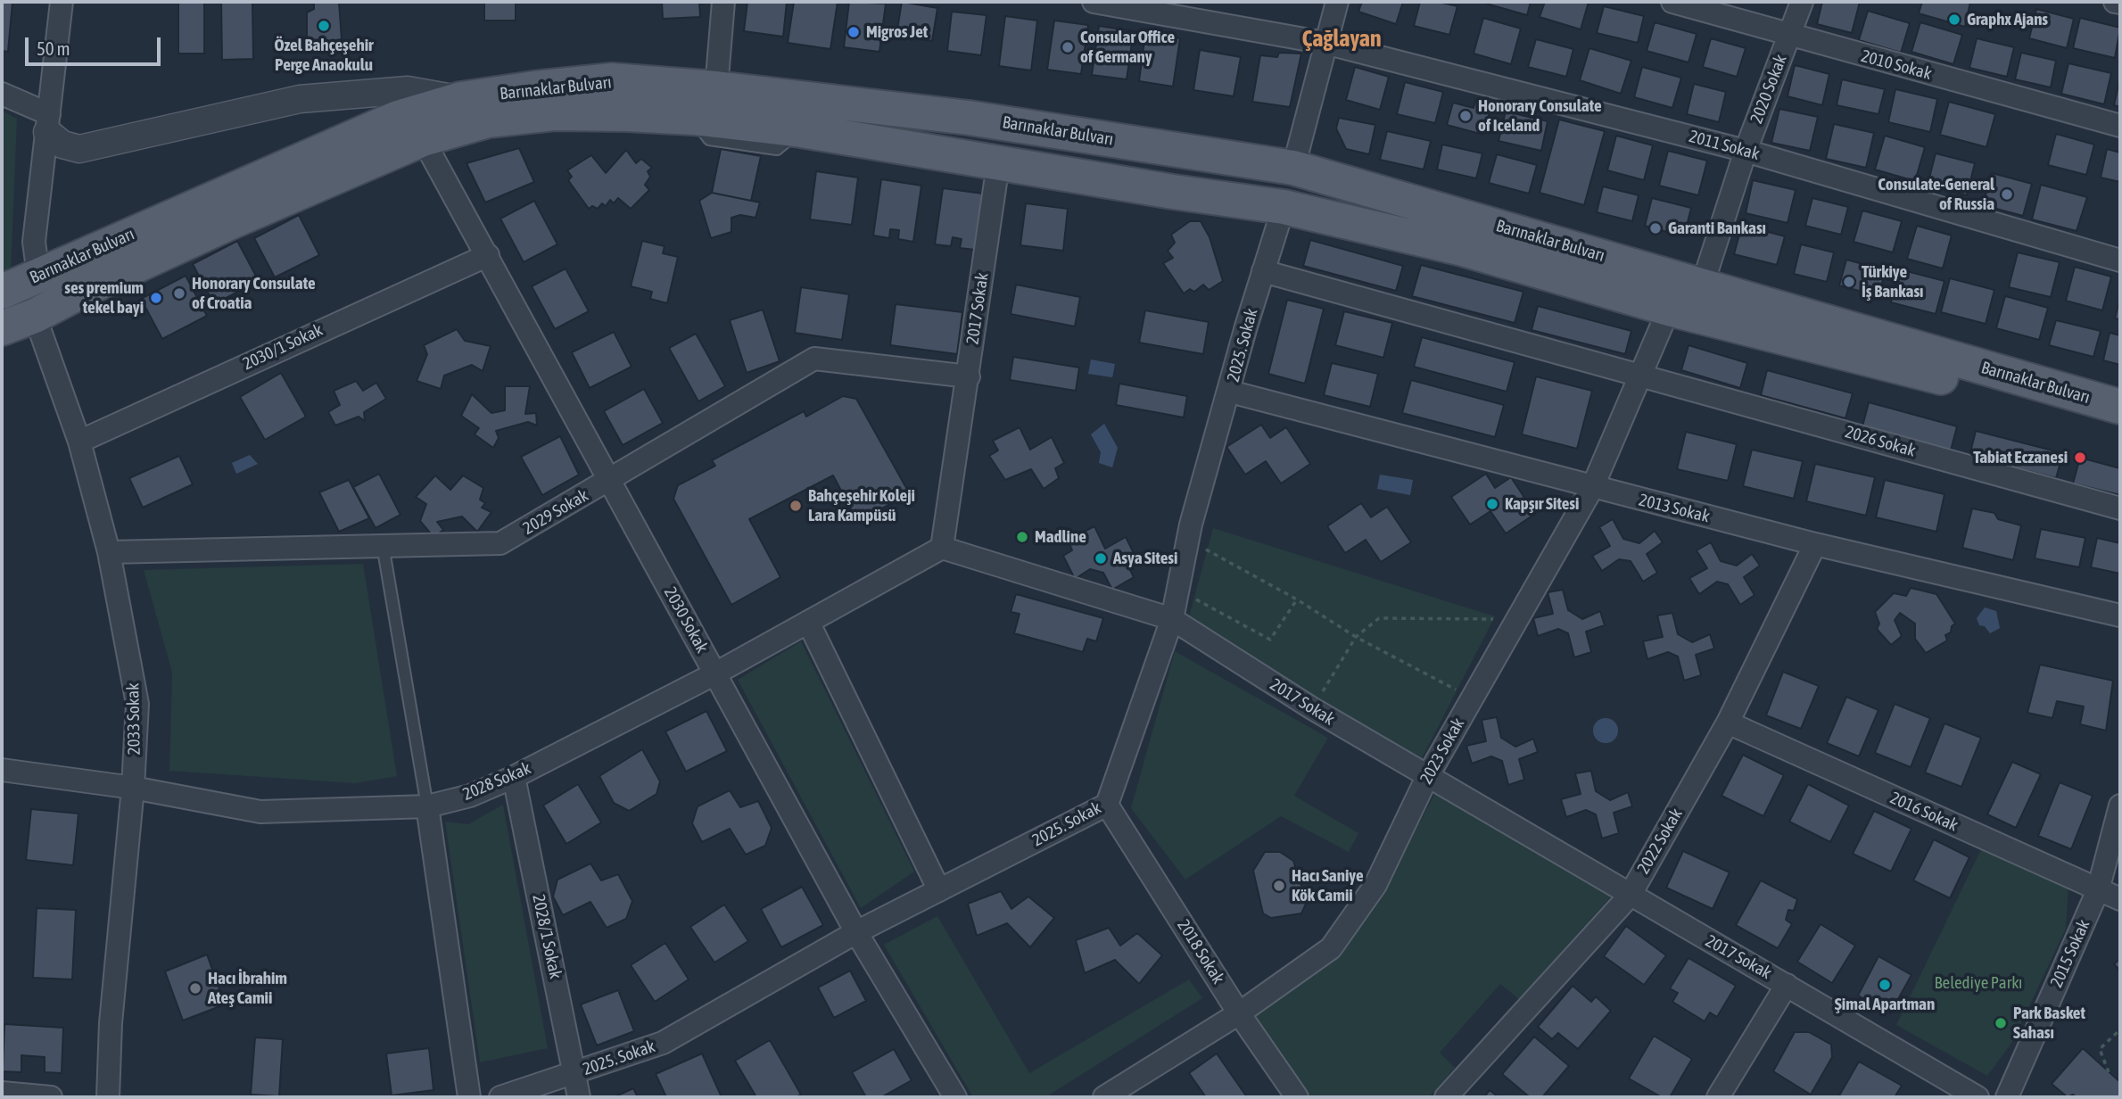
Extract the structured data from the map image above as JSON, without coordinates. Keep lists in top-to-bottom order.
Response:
{
  "streets": {
    "main road": ["Barınaklar Bulvarı"],
    "street": [
      "2010 Sokak",
      "2020 Sokak",
      "2011 Sokak",
      "2017 Sokak",
      "2025. Sokak",
      "2030/1 Sokak",
      "2026 Sokak",
      "2013 Sokak",
      "2029 Sokak",
      "2030 Sokak",
      "2033 Sokak",
      "2023 Sokak",
      "2028 Sokak",
      "2016 Sokak",
      "2022 Sokak",
      "2028/1 Sokak",
      "2018 Sokak",
      "2015 Sokak"
    ]
  },
  "crossings": [
    ["2010 Sokak", "2020 Sokak"],
    ["Barınaklar Bulvarı", "2020 Sokak"],
    ["Barınaklar Bulvarı", "2017 Sokak"],
    ["Barınaklar Bulvarı", "2025. Sokak"],
    ["Barınaklar Bulvarı", "2030 Sokak"],
    ["Barınaklar Bulvarı", "2033 Sokak"],
    ["Barınaklar Bulvarı", "2023 Sokak"],
    ["2020 Sokak", "2011 Sokak"],
    ["2017 Sokak", "2025. Sokak"],
    ["2017 Sokak", "2029 Sokak"],
    ["2017 Sokak", "2023 Sokak"],
    ["2017 Sokak", "2028 Sokak"],
    ["2017 Sokak", "2022 Sokak"],
    ["2025. Sokak", "2026 Sokak"],
    ["2025. Sokak", "2013 Sokak"],
    ["2025. Sokak", "2030 Sokak"],
    ["2025. Sokak", "2028/1 Sokak"],
    ["2025. Sokak", "2018 Sokak"],
    ["2030/1 Sokak", "2030 Sokak"],
    ["2030/1 Sokak", "2033 Sokak"],
    ["2026 Sokak", "2023 Sokak"],
    ["2013 Sokak", "2023 Sokak"],
    ["2013 Sokak", "2022 Sokak"],
    ["2029 Sokak", "2030 Sokak"],
    ["2029 Sokak", "2033 Sokak"],
    ["2030 Sokak", "2028 Sokak"],
    ["2033 Sokak", "2028 Sokak"],
    ["2023 Sokak", "2018 Sokak"],
    ["2028 Sokak", "2028/1 Sokak"],
    ["2016 Sokak", "2022 Sokak"],
    ["2016 Sokak", "2015 Sokak"]
  ],
  "districts": ["Çağlayan"],
  "parks": ["Belediye Parkı"],
  "places": [
    "Graphx Ajans",
    "Özel Bahçeşehir Perge Anaokulu",
    "Migros Jet",
    "Consular Office of Germany",
    "Honorary Consulate of Iceland",
    "Consulate-General of Russia",
    "Garanti Bankası",
    "Türkiye İş Bankası",
    "Honorary Consulate of Croatia",
    "ses premium tekel bayi",
    "Tabiat Eczanesi",
    "Kapşır Sitesi",
    "Bahçeşehir Koleji Lara Kampüsü",
    "Madline",
    "Asya Sitesi",
    "Hacı Saniye Kök Camii",
    "Şimal Apartman",
    "Hacı İbrahim Ateş Camii",
    "Park Basket Sahası"
  ],
  "scale_bar": "50 m"
}
